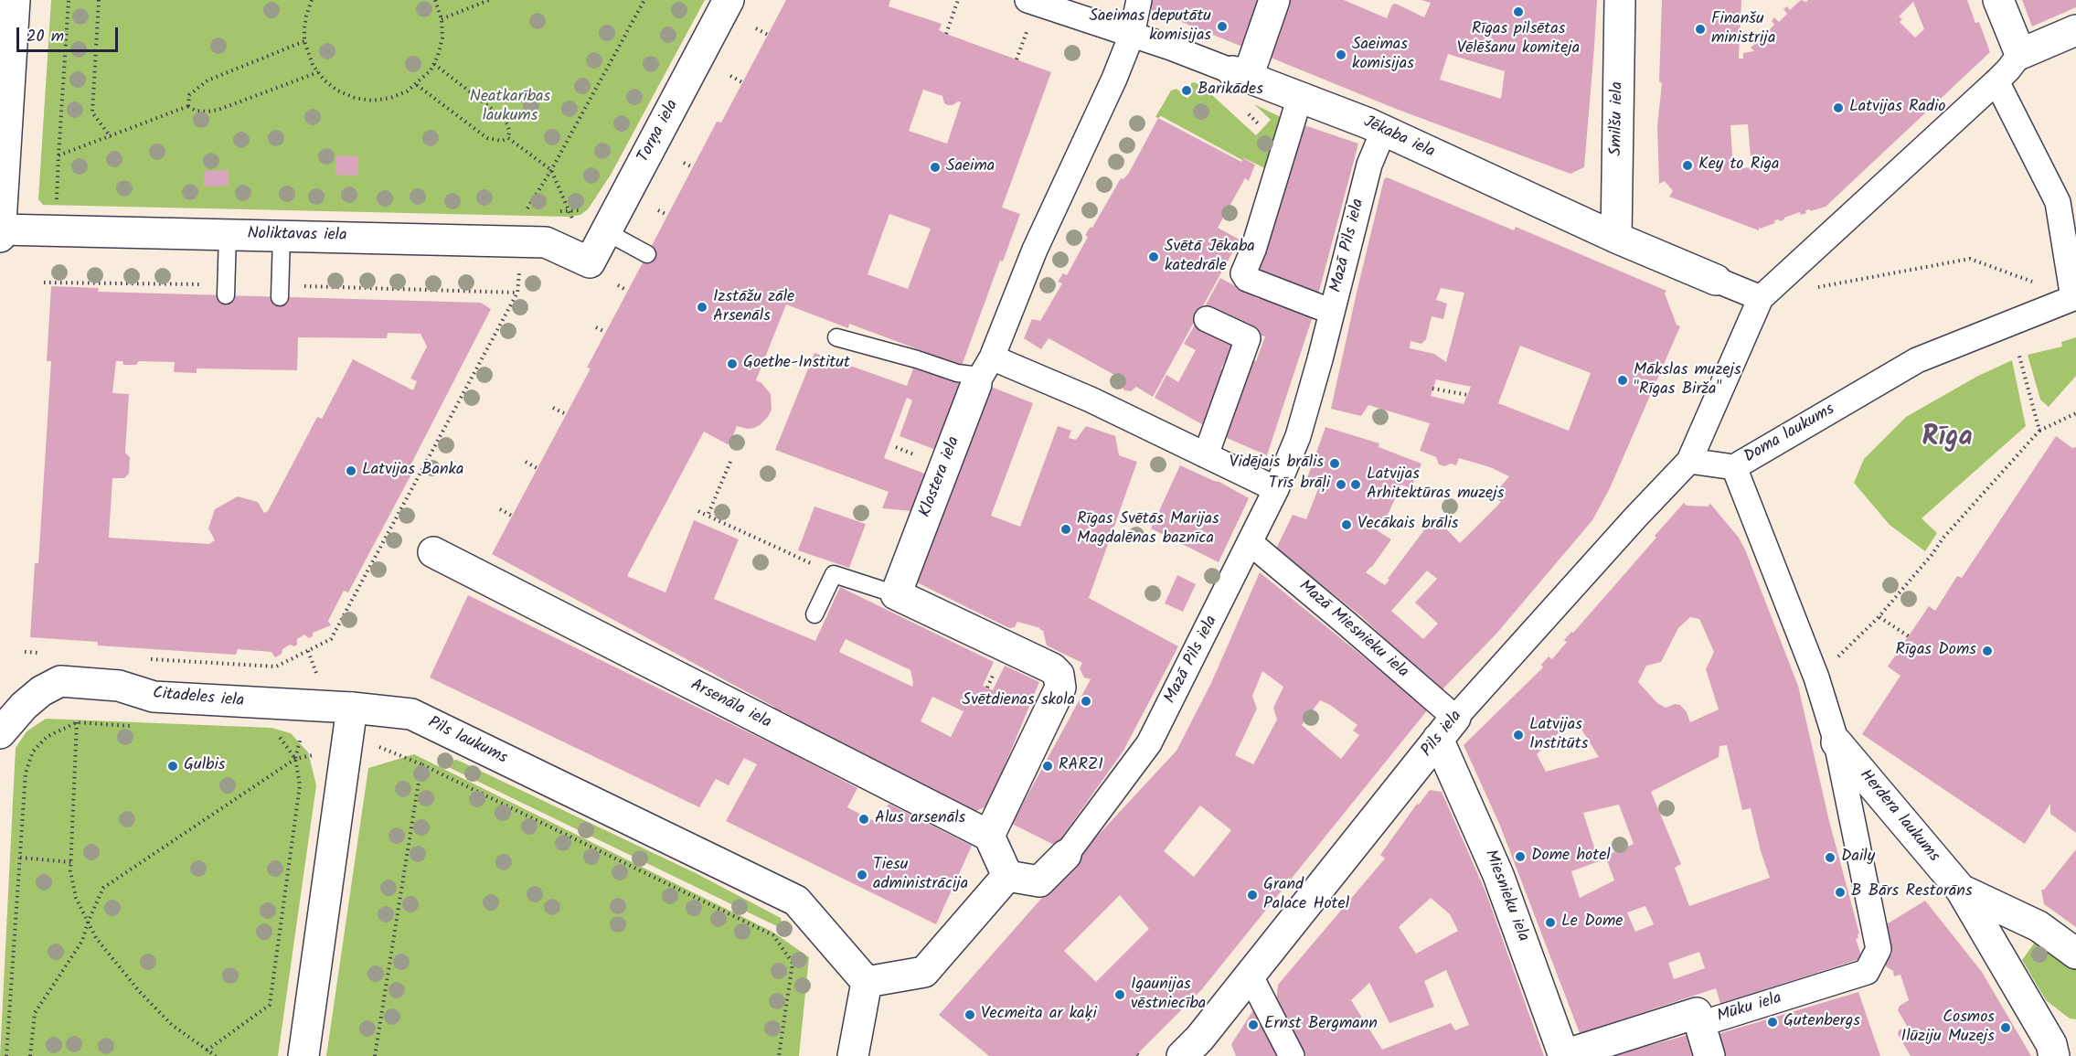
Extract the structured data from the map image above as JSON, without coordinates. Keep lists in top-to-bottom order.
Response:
{
  "streets": {
    "street": [
      "Smilšu iela",
      "Torņa iela",
      "Jēkaba iela",
      "Noliktavas iela",
      "Mazā Pils iela",
      "Doma laukums",
      "Klostera iela",
      "Mazā Miesnieku iela",
      "Citadeles iela",
      "Arsenāla iela",
      "Pils iela",
      "Pils laukums",
      "Herdera laukums",
      "Miesnieku iela",
      "Mūku iela"
    ]
  },
  "crossings": [
    ["Smilšu iela", "Jēkaba iela"],
    ["Torņa iela", "Noliktavas iela"],
    ["Jēkaba iela", "Mazā Pils iela"],
    ["Jēkaba iela", "Klostera iela"],
    ["Mazā Pils iela", "Mazā Miesnieku iela"],
    ["Doma laukums", "Herdera laukums"],
    ["Doma laukums", "Mūku iela"],
    ["Mazā Miesnieku iela", "Pils iela"],
    ["Mazā Miesnieku iela", "Miesnieku iela"],
    ["Citadeles iela", "Pils laukums"],
    ["Pils iela", "Miesnieku iela"],
    ["Miesnieku iela", "Mūku iela"]
  ],
  "districts": ["Rīga"],
  "parks": ["Neatkarības laukums"],
  "places": [
    "Rīgas pilsētas Vēlēšanu komiteja",
    "Saeimas deputātu komisijas",
    "Finanšu ministrija",
    "Saeimas komisijas",
    "Barikādes",
    "Latvijas Radio",
    "Key to Riga",
    "Saeima",
    "Svētā Jēkaba katedrāle",
    "Izstāžu zāle Arsenāls",
    "Goethe-Institut",
    "Mākslas muzejs \"Rīgas Birža\"",
    "Vidējais brālis",
    "Latvijas Banka",
    "Trīs brāļi",
    "Latvijas Arhitektūras muzejs",
    "Vecākais brālis",
    "Rīgas Svētās Marijas Magdalēnas baznīca",
    "Rīgas Doms",
    "Svētdienas skola",
    "Latvijas Institūts",
    "Gulbis",
    "RARZI",
    "Alus arsenāls",
    "Dome hotel",
    "Daily",
    "Tiesu administrācija",
    "B Bārs Restorāns",
    "Grand Palace Hotel",
    "Le Dome",
    "Igaunijas vēstniecība",
    "Vecmeita ar kaķi",
    "Gutenbergs",
    "Ernst Bergmann",
    "Cosmos Ilūziju Muzejs"
  ],
  "scale_bar": "20 m"
}
